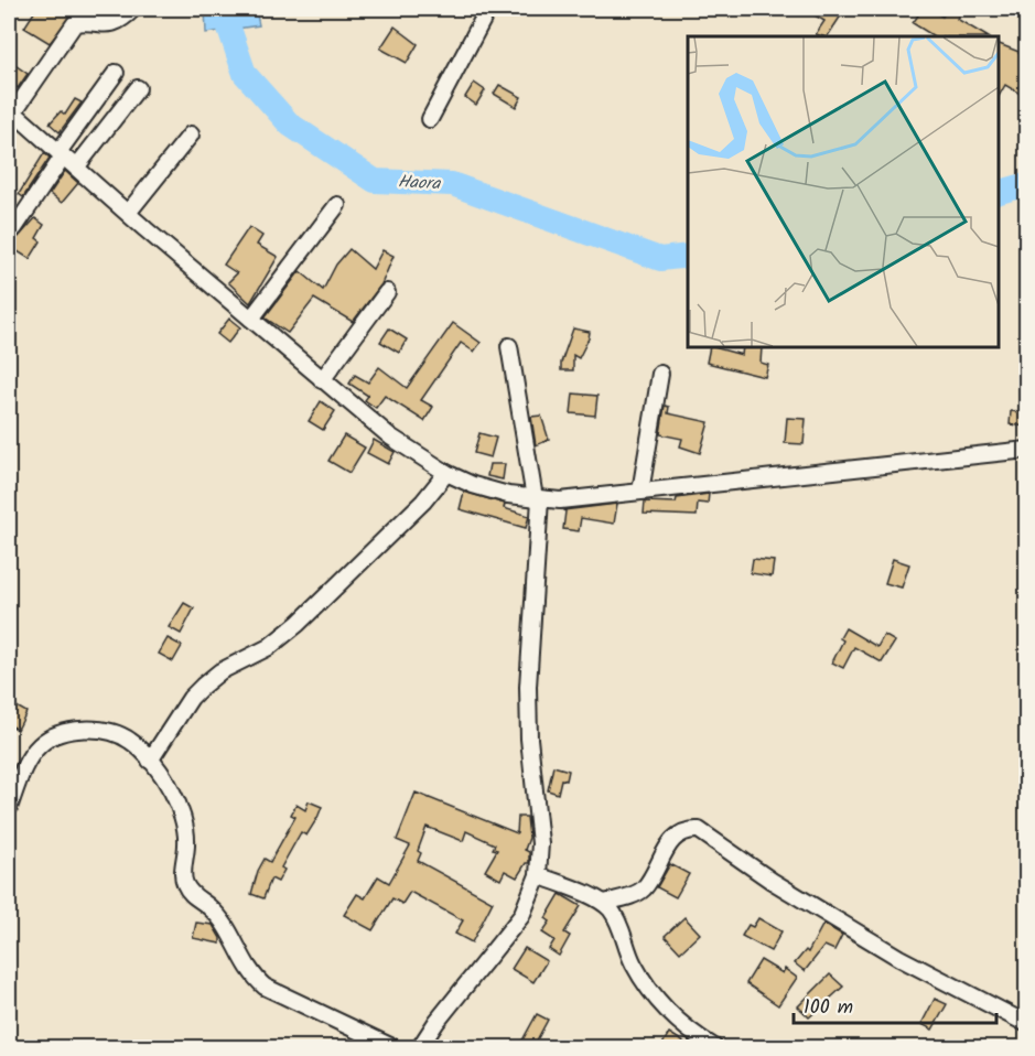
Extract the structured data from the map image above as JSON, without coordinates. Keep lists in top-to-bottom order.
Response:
{
  "water": ["Haora"],
  "scale_bar": "100 m"
}
